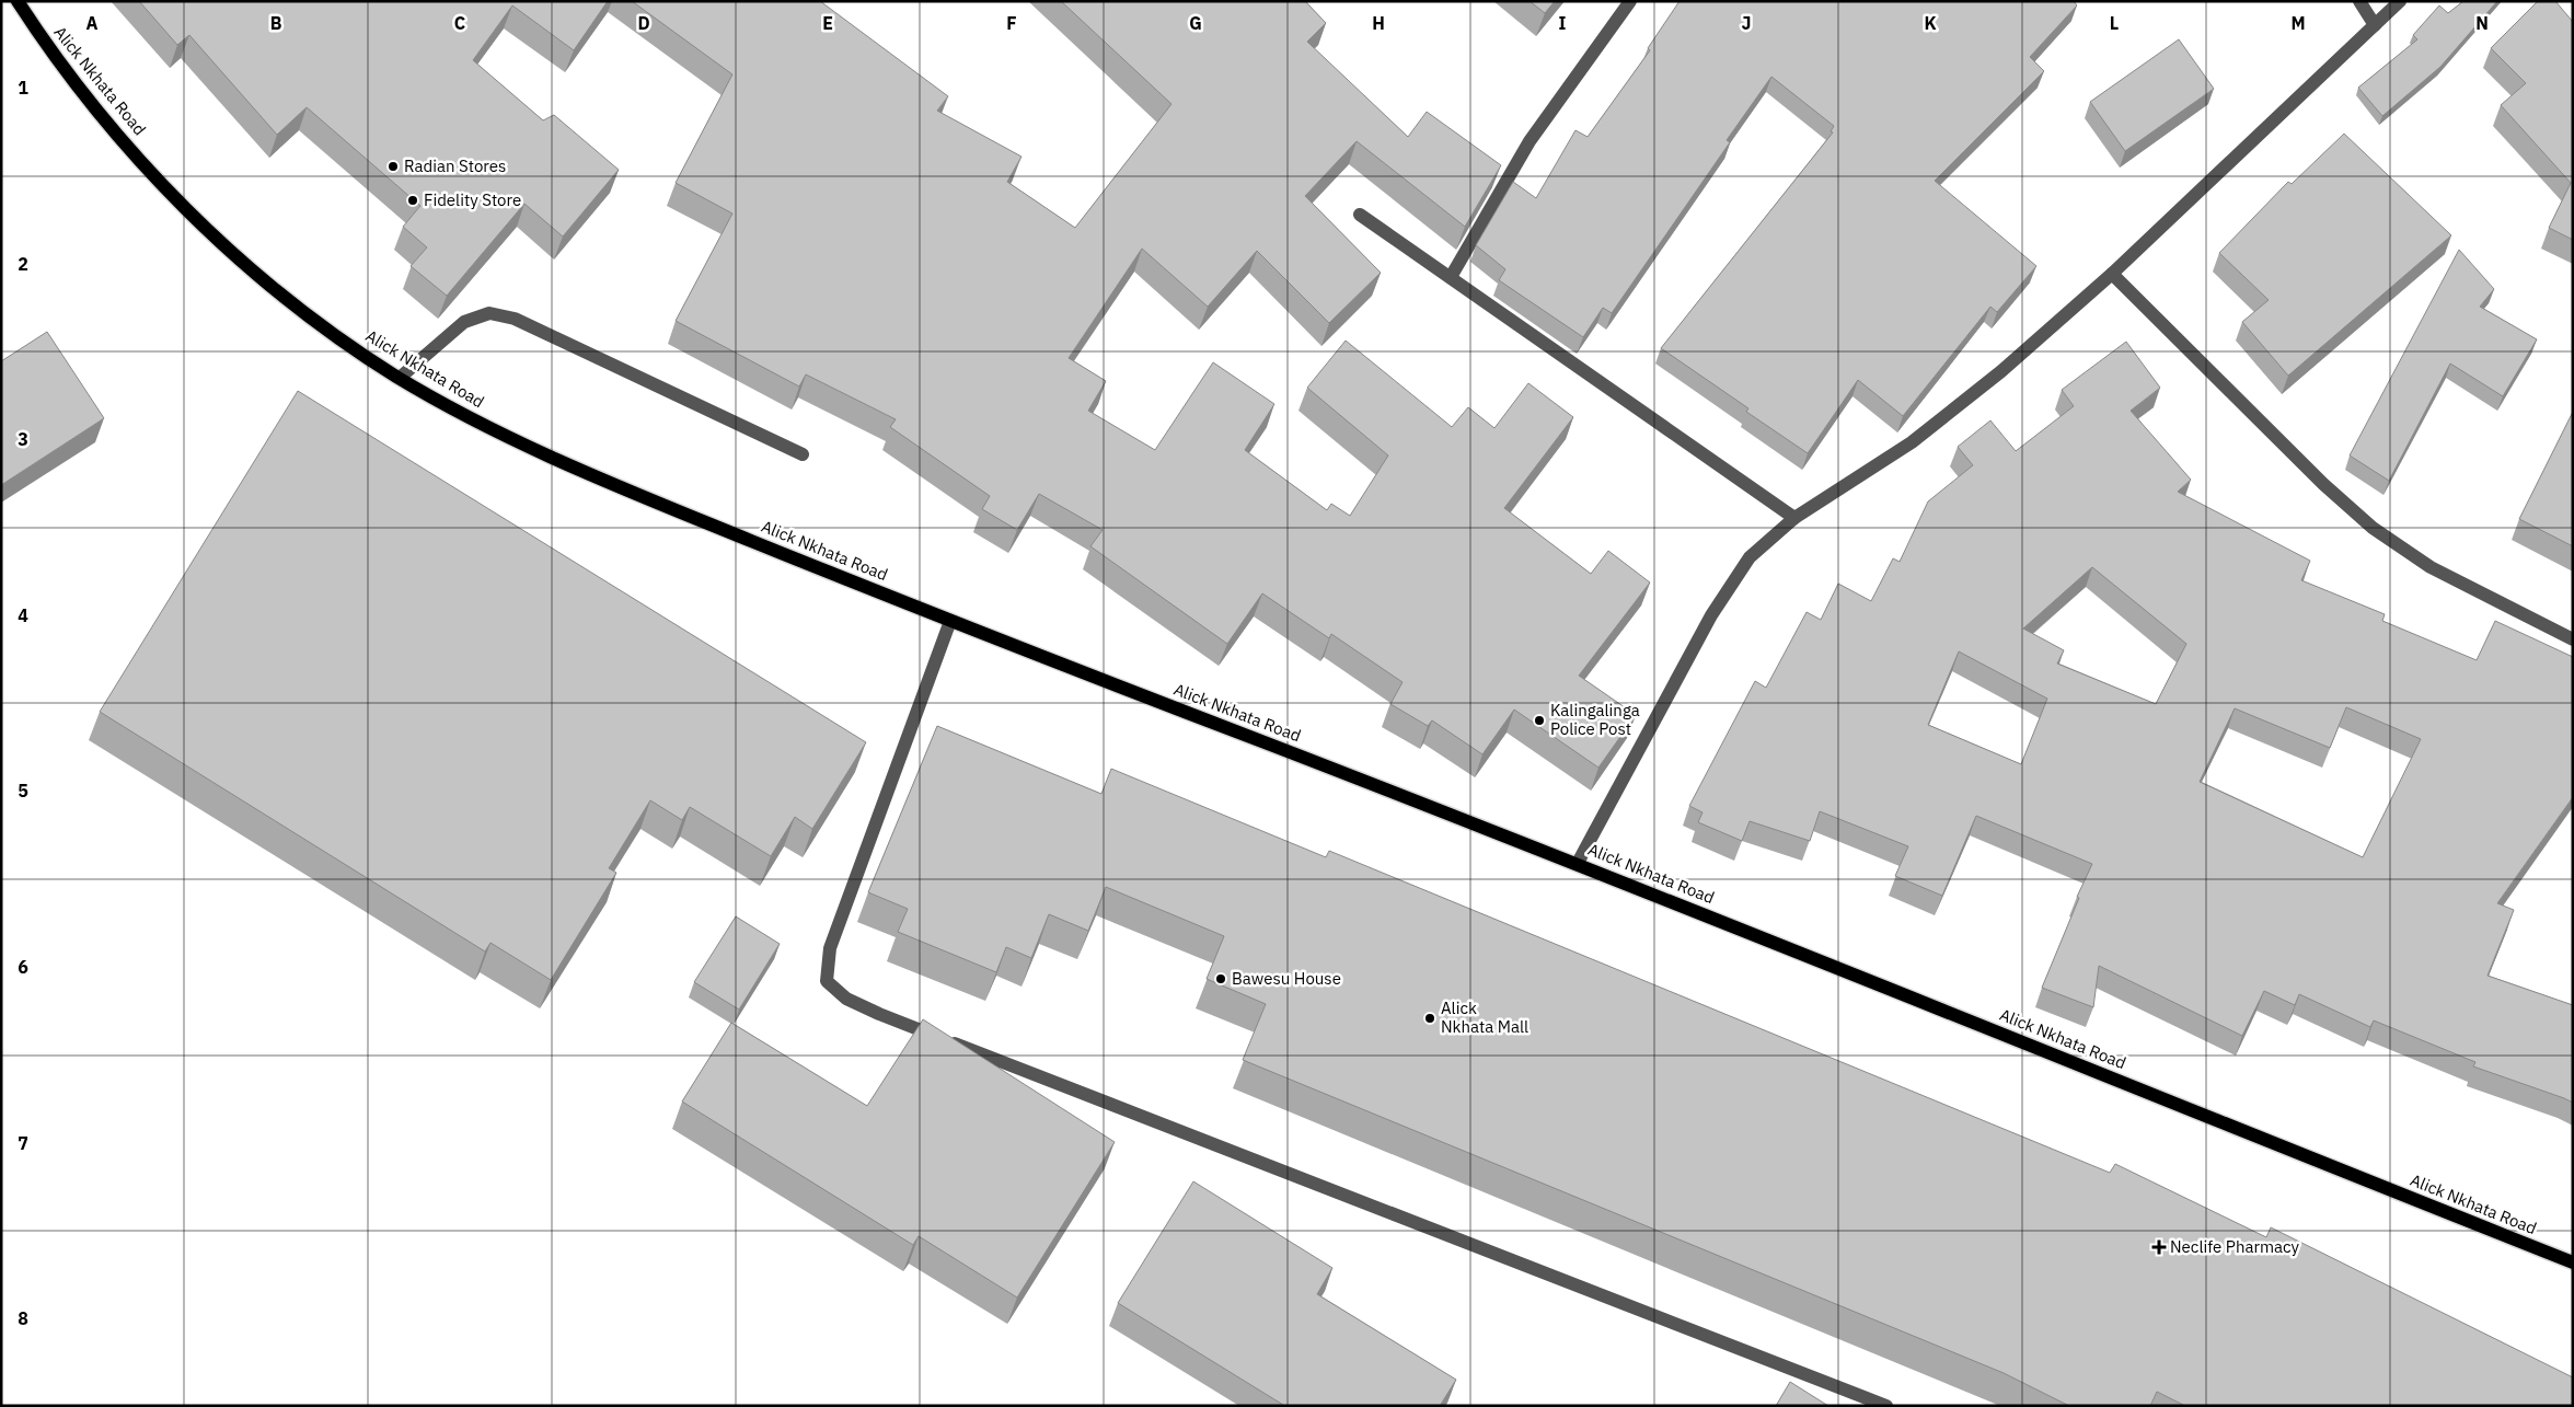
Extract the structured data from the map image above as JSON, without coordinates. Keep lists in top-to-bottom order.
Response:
{
  "streets": {
    "main road": ["Alick Nkhata Road"]
  },
  "places": {
    "other": [
      "Radian Stores",
      "Fidelity Store",
      "Kalingalinga Police Post",
      "Bawesu House",
      "Alick Nkhata Mall"
    ],
    "health": ["Neclife Pharmacy"]
  },
  "grid": {
    "columns": [
      "A",
      "B",
      "C",
      "D",
      "E",
      "F",
      "G",
      "H",
      "I",
      "J",
      "K",
      "L",
      "M",
      "N"
    ],
    "rows": [
      "1",
      "2",
      "3",
      "4",
      "5",
      "6",
      "7",
      "8"
    ]
  }
}
